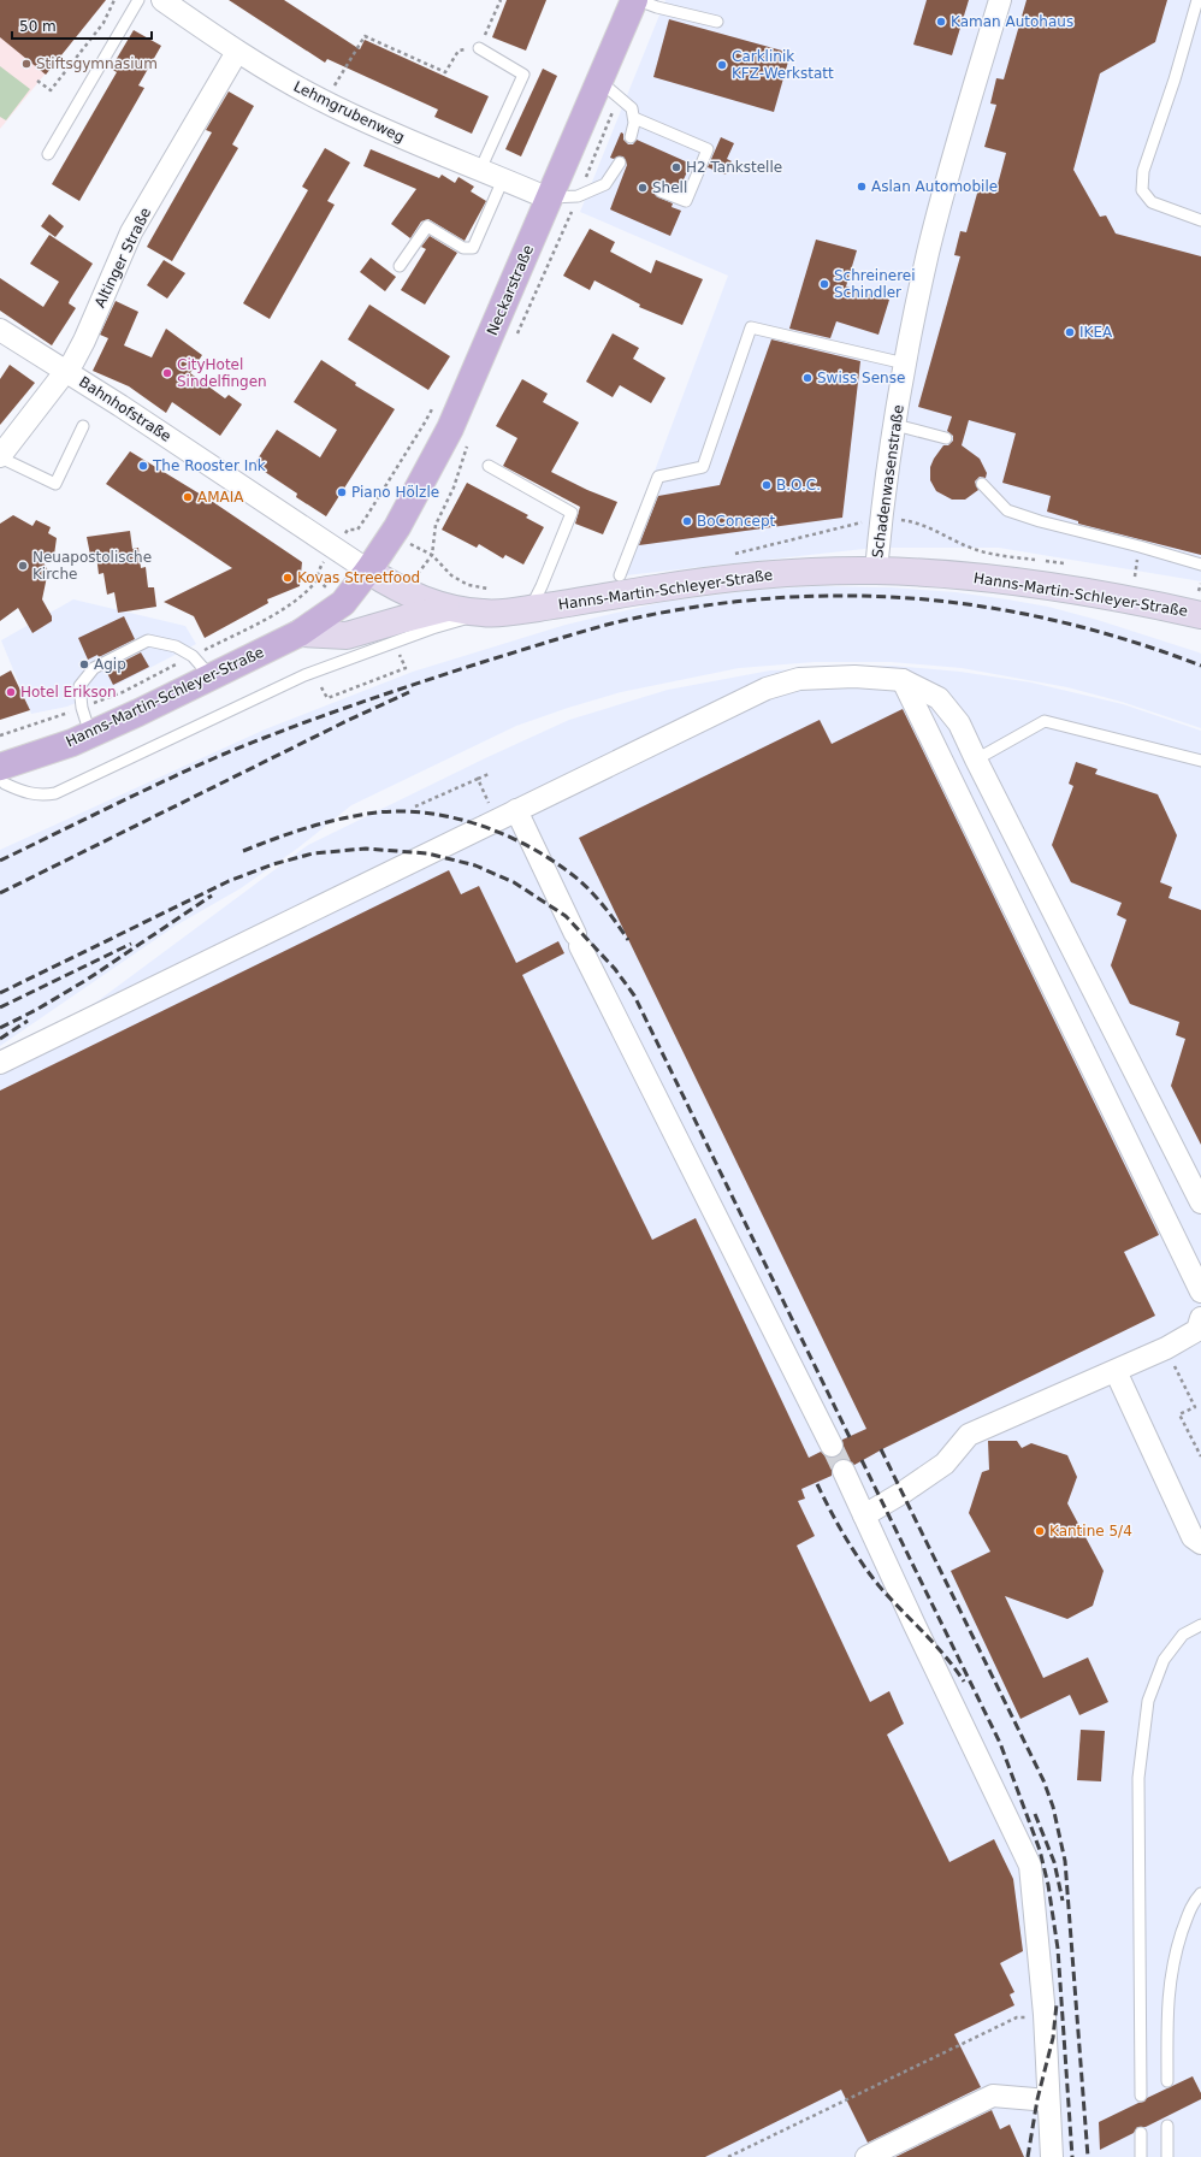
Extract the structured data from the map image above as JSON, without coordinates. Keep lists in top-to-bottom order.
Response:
{
  "streets": {
    "main road": ["Neckarstraße", "Hanns-Martin-Schleyer-Straße"],
    "street": [
      "Lehmgrubenweg",
      "Altinger Straße",
      "Bahnhofstraße",
      "Schadenwasenstraße"
    ]
  },
  "crossings": [
    ["Lehmgrubenweg", "Altinger Straße"],
    ["Lehmgrubenweg", "Neckarstraße"],
    ["Altinger Straße", "Bahnhofstraße"],
    ["Neckarstraße", "Bahnhofstraße"],
    ["Neckarstraße", "Hanns-Martin-Schleyer-Straße"],
    ["Bahnhofstraße", "Hanns-Martin-Schleyer-Straße"],
    ["Schadenwasenstraße", "Hanns-Martin-Schleyer-Straße"]
  ],
  "places": [
    "Kaman Autohaus",
    "Stiftsgymnasium",
    "Carklinik KFZ-Werkstatt",
    "H2 Tankstelle",
    "Aslan Automobile",
    "Shell",
    "Schreinerei Schindler",
    "IKEA",
    "CityHotel Sindelfingen",
    "Swiss Sense",
    "The Rooster Ink",
    "B.O.C.",
    "Piano Hölzle",
    "AMAIA",
    "BoConcept",
    "Neuapostolische Kirche",
    "Kovas Streetfood",
    "Agip",
    "Hotel Erikson",
    "Kantine 5/4"
  ],
  "scale_bar": "50 m"
}
